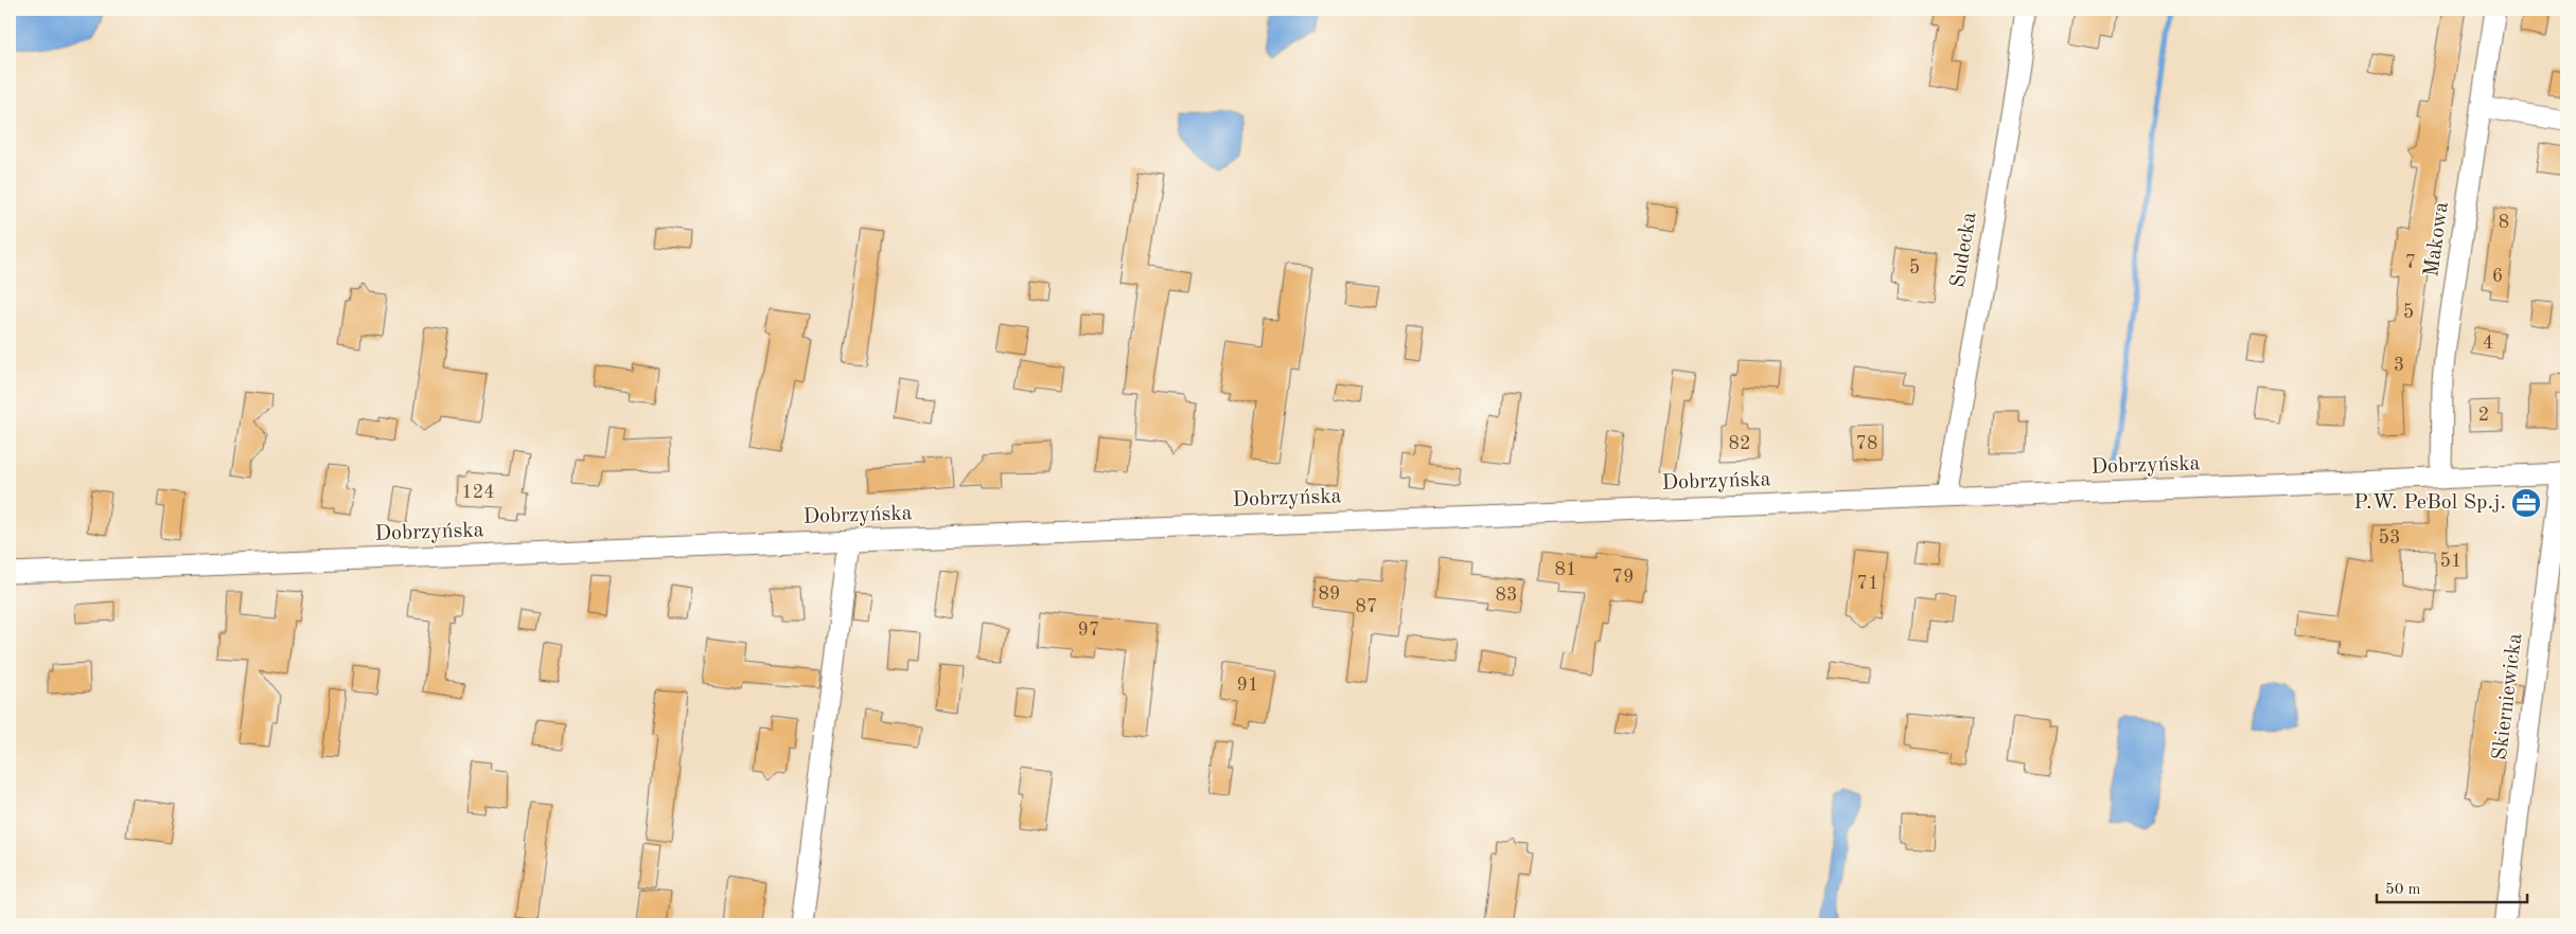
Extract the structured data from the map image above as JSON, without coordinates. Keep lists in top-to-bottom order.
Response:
{
  "streets": {
    "street": [
      "Makowa",
      "Sudecka",
      "Dobrzyńska",
      "Skierniewicka"
    ]
  },
  "crossings": [
    ["Makowa", "Dobrzyńska"],
    ["Sudecka", "Dobrzyńska"],
    ["Dobrzyńska", "Skierniewicka"]
  ],
  "places": {
    "office": ["P.W. PeBol Sp.j."]
  },
  "house_numbers": [
    "8",
    "7",
    "5",
    "6",
    "5",
    "4",
    "3",
    "2",
    "82",
    "78",
    "124",
    "53",
    "51",
    "81",
    "79",
    "71",
    "89",
    "83",
    "87",
    "97",
    "91"
  ],
  "scale_bar": "50 m"
}
